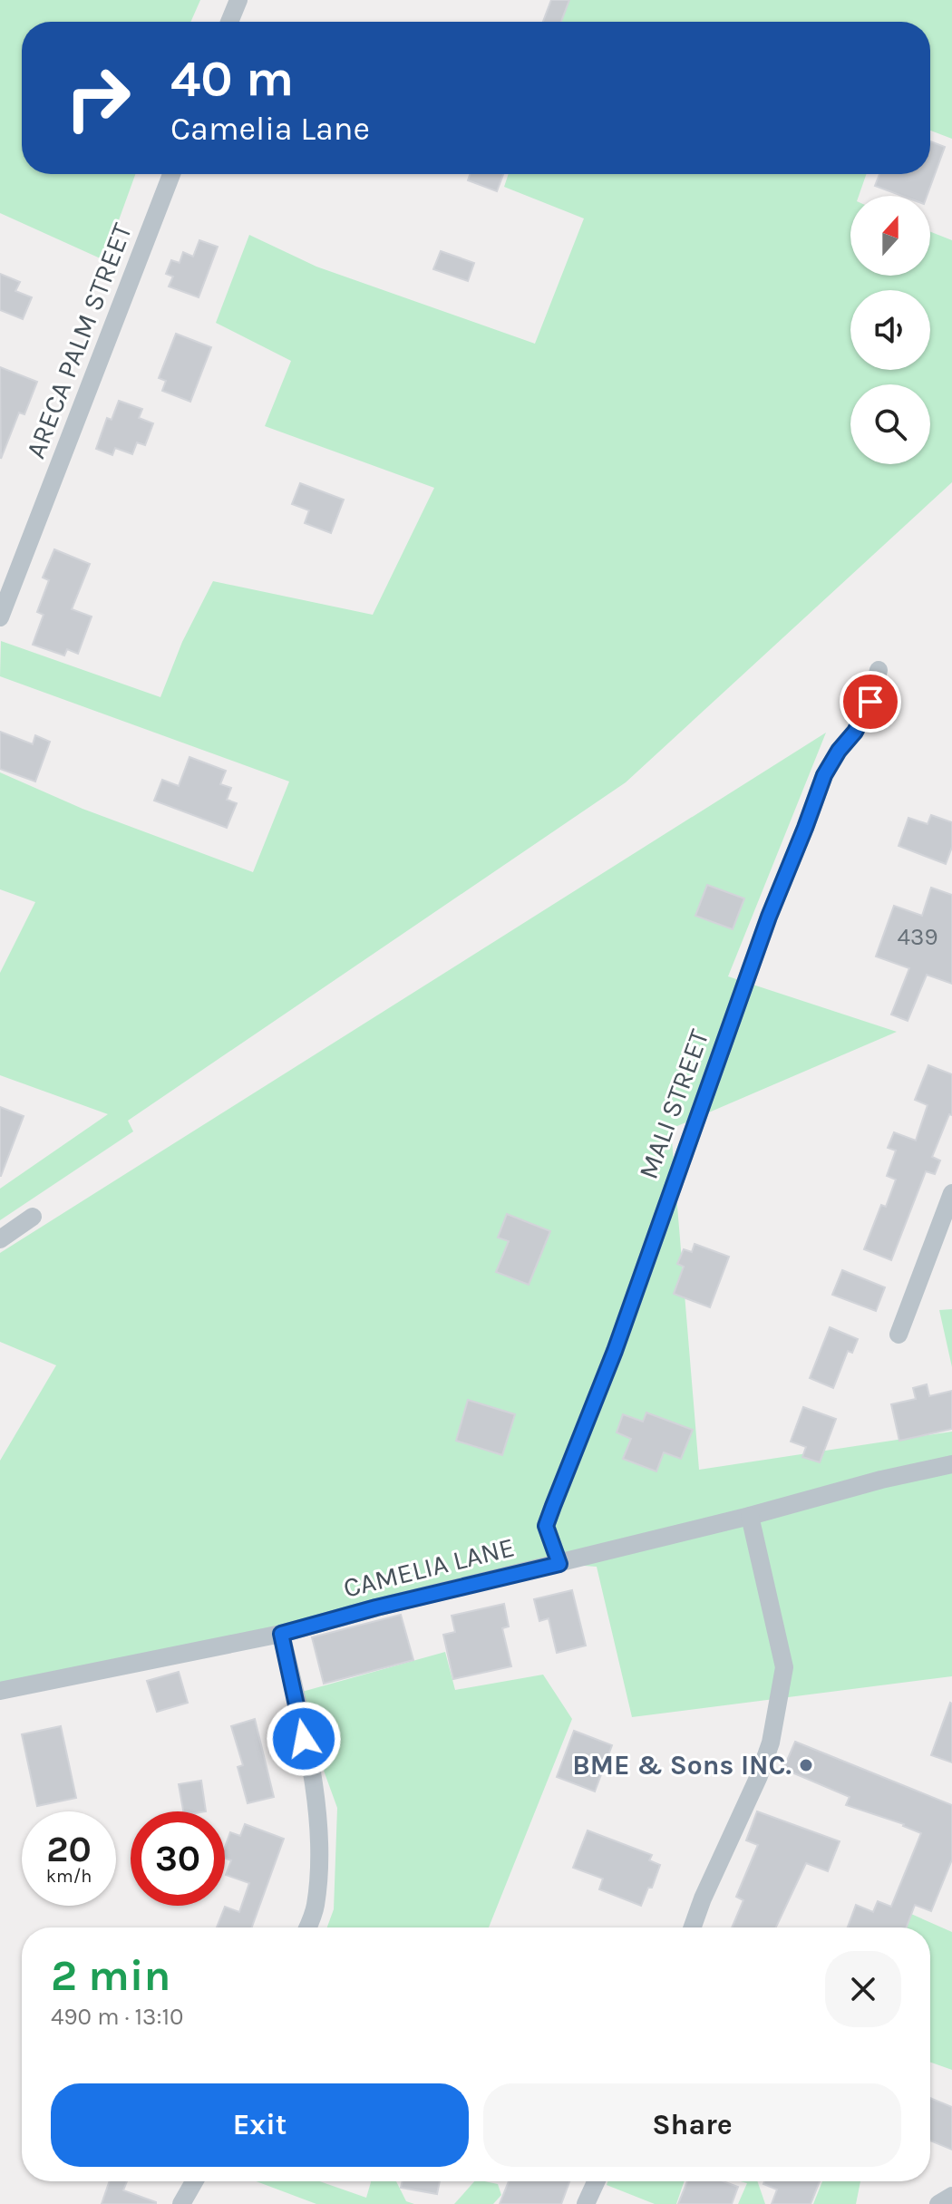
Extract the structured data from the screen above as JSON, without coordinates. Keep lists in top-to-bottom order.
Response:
{
  "streets": {
    "street": ["ARECA PALM STREET", "MALI STREET", "CAMELIA LANE"]
  },
  "crossings": [
    ["MALI STREET", "CAMELIA LANE"]
  ],
  "places": ["BME & Sons INC."],
  "house_numbers": ["439"],
  "north": "top",
  "page": {
    "turn": ["40 m", "Camelia Lane"],
    "speed": "20 km/h",
    "limit": "30",
    "heading": ["2 min", "490 m · 13:10"],
    "buttons": ["Exit", "Share"]
  }
}
